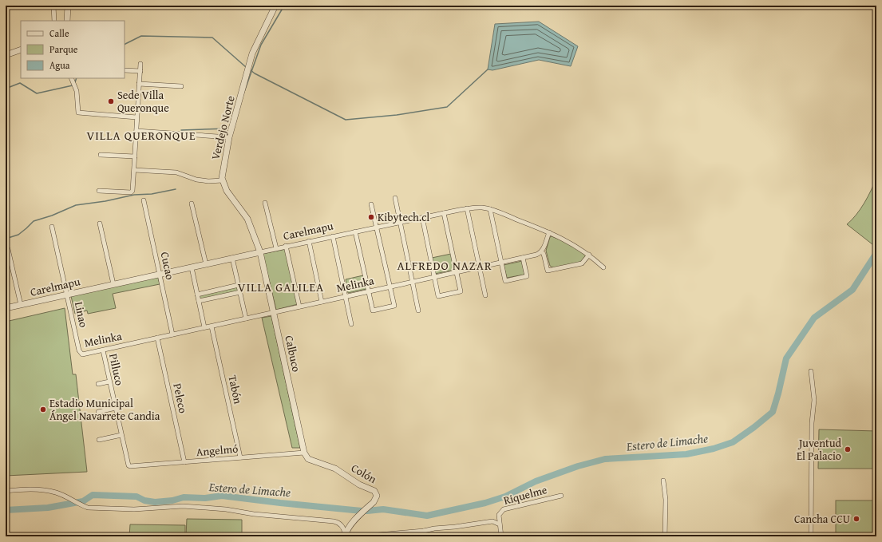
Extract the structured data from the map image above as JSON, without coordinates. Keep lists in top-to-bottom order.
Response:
{
  "streets": {
    "street": [
      "Verdejo Norte",
      "Carelmapu",
      "Cucao",
      "Melinka",
      "Linao",
      "Calbuco",
      "Pilluco",
      "Tabón",
      "Peleco",
      "Angelmó",
      "Colón",
      "Riquelme"
    ]
  },
  "crossings": [
    ["Verdejo Norte", "Carelmapu"],
    ["Verdejo Norte", "Calbuco"],
    ["Carelmapu", "Cucao"],
    ["Carelmapu", "Linao"],
    ["Carelmapu", "Calbuco"],
    ["Cucao", "Melinka"],
    ["Melinka", "Linao"],
    ["Melinka", "Calbuco"],
    ["Melinka", "Pilluco"],
    ["Melinka", "Tabón"],
    ["Melinka", "Peleco"],
    ["Calbuco", "Angelmó"],
    ["Calbuco", "Colón"],
    ["Pilluco", "Angelmó"],
    ["Tabón", "Angelmó"],
    ["Peleco", "Angelmó"]
  ],
  "districts": ["VILLA QUERONQUE", "ALFREDO NAZAR", "VILLA GALILEA"],
  "water": ["Estero de Limache"],
  "places": [
    "Sede Villa Queronque",
    "Kibytech.cl",
    "Estadio Municipal Ángel Navarrete Candia",
    "Juventud El Palacio",
    "Cancha CCU"
  ],
  "legend": ["Calle", "Parque", "Agua"]
}
